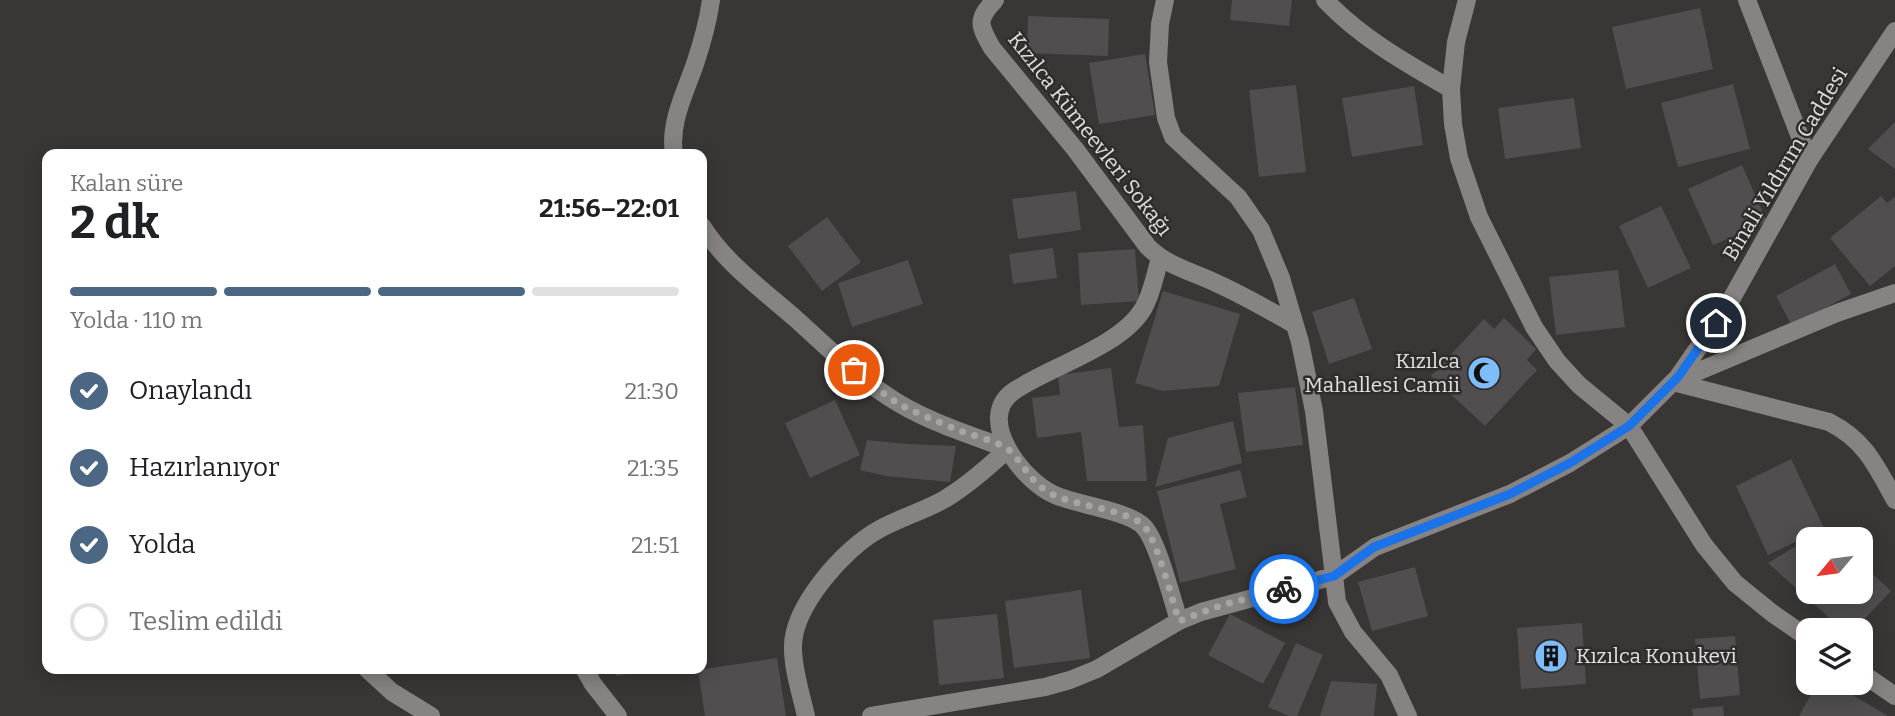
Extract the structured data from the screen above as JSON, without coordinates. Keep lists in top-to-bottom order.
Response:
{
  "streets": {
    "street": ["Kızılca Kümeevleri Sokağı", "Binali Yıldırım Caddesi"]
  },
  "places": {
    "mosque": ["Kızılca Mahallesi Camii"],
    "building": ["Kızılca Konukevi"]
  },
  "north": "bottom left",
  "page": {
    "heading": ["2 dk", "Kalan süre", "21:56–22:01"],
    "bar": "Yolda · 110 m",
    "list": [
      ["Onaylandı", "21:30"],
      ["Hazırlanıyor", "21:35"],
      ["Yolda", "21:51"],
      "Teslim edildi"
    ]
  }
}
